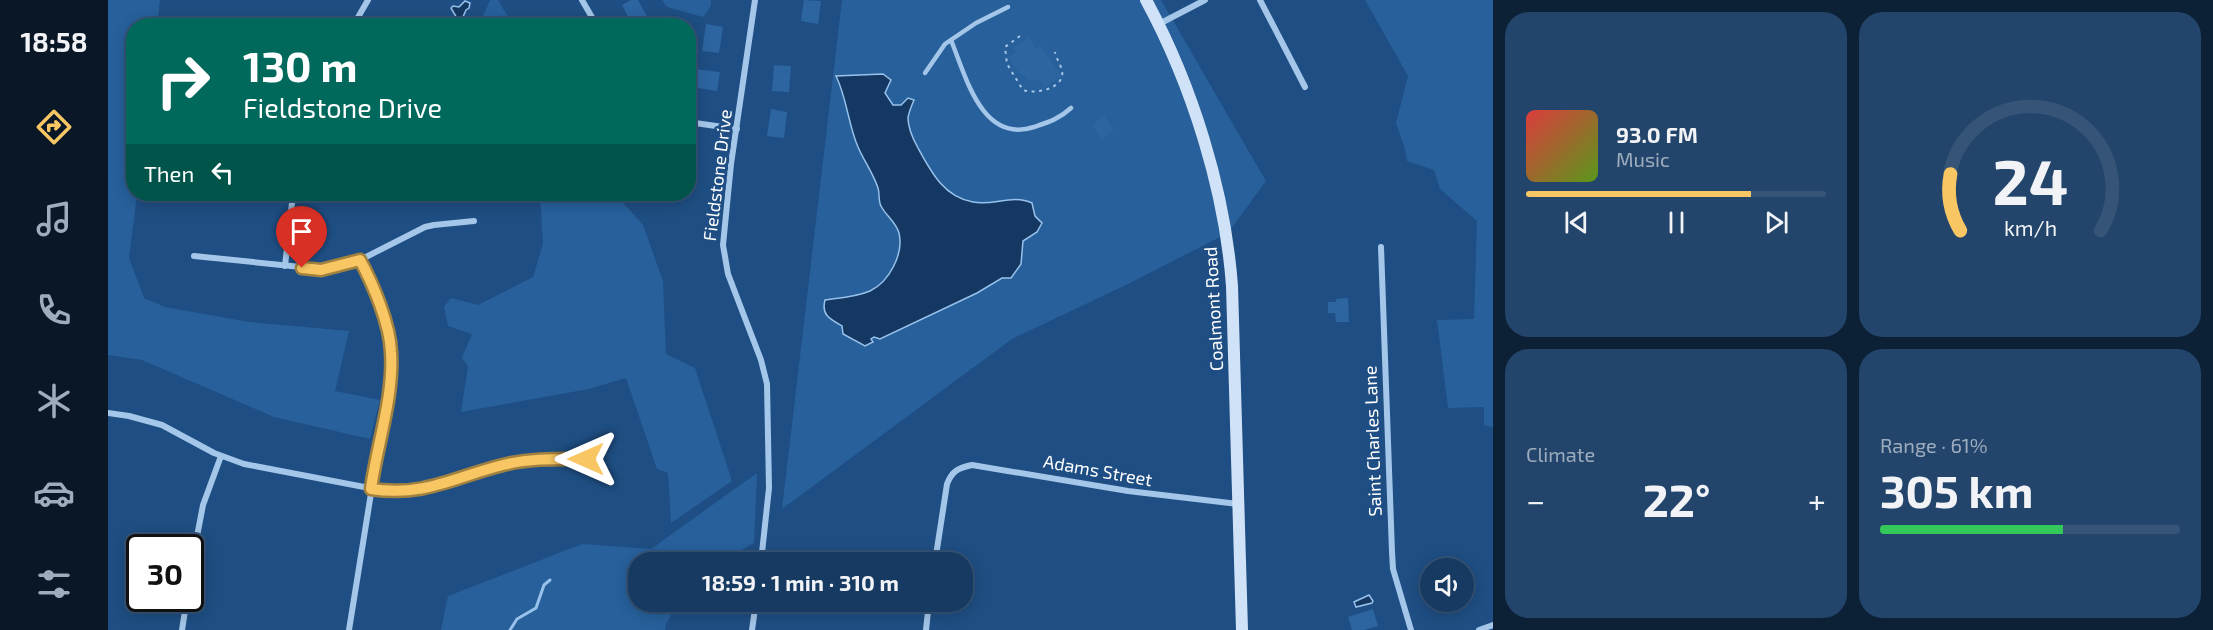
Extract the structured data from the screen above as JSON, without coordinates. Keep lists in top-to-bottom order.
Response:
{
  "streets": {
    "street": [
      "Fieldstone Drive",
      "Coalmont Road",
      "Saint Charles Lane",
      "Adams Street"
    ]
  },
  "crossings": [
    ["Coalmont Road", "Adams Street"]
  ],
  "page": {
    "tabs": "18:58",
    "turn": ["130 m", "Fieldstone Drive"],
    "song": ["93.0 FM", "Music"],
    "then": "Then",
    "tile": [
      "Climate",
      ["Range · 61%", "305 km"]
    ],
    "heat": ["−", "22°", "+"],
    "limit": "30",
    "trip": "18:59 · 1 min · 310 m",
    "gauge": ["24", "km/h"]
  }
}
